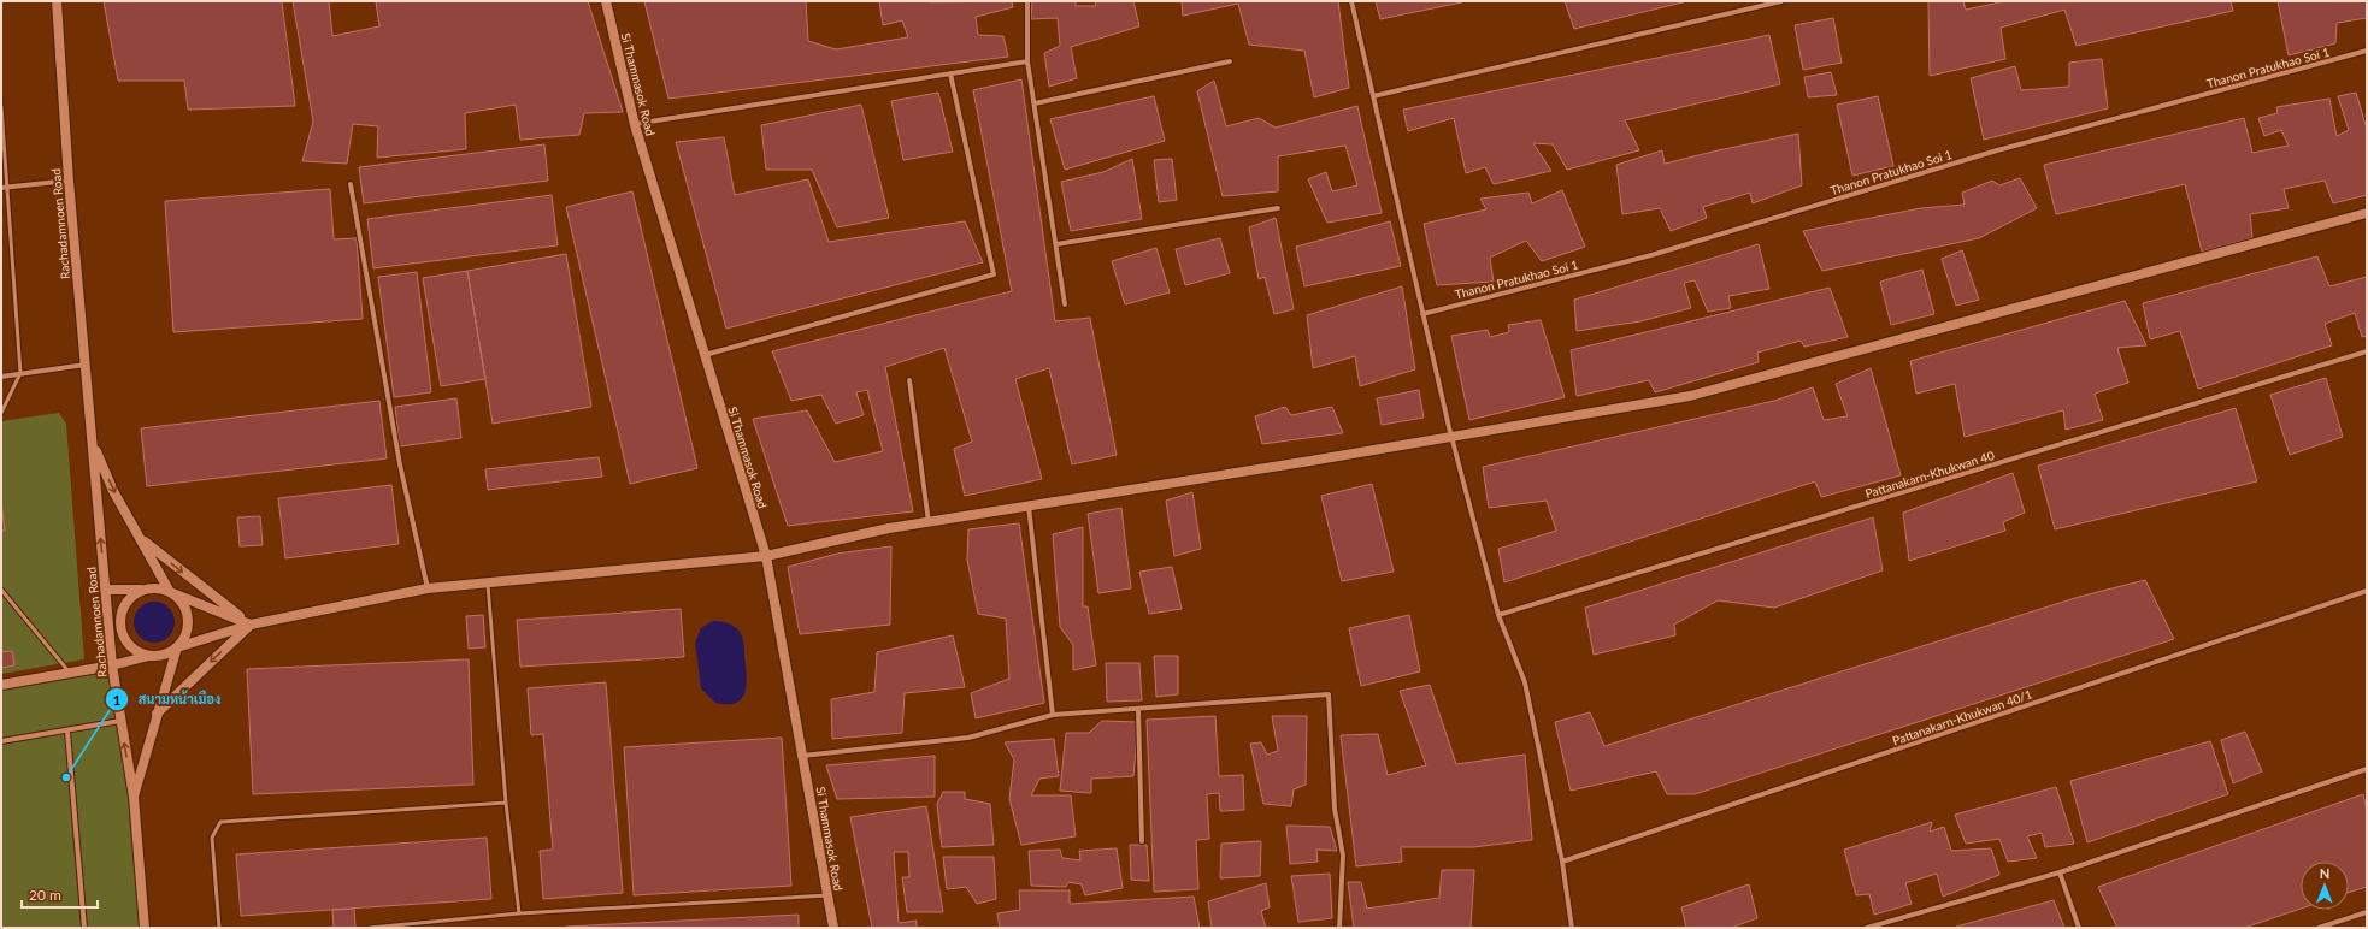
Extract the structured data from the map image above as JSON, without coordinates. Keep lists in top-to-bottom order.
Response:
{
  "streets": {
    "street": [
      "Thanon Pratukhao Soi 1",
      "Si Thammasok Road",
      "Rachadamnoen Road",
      "Pattanakarn-Khukwan 40",
      "Pattanakarn-Khukwan 40/1"
    ]
  },
  "places": ["สนามหน้าเมือง"],
  "scale_bar": "20 m",
  "north": "top"
}
